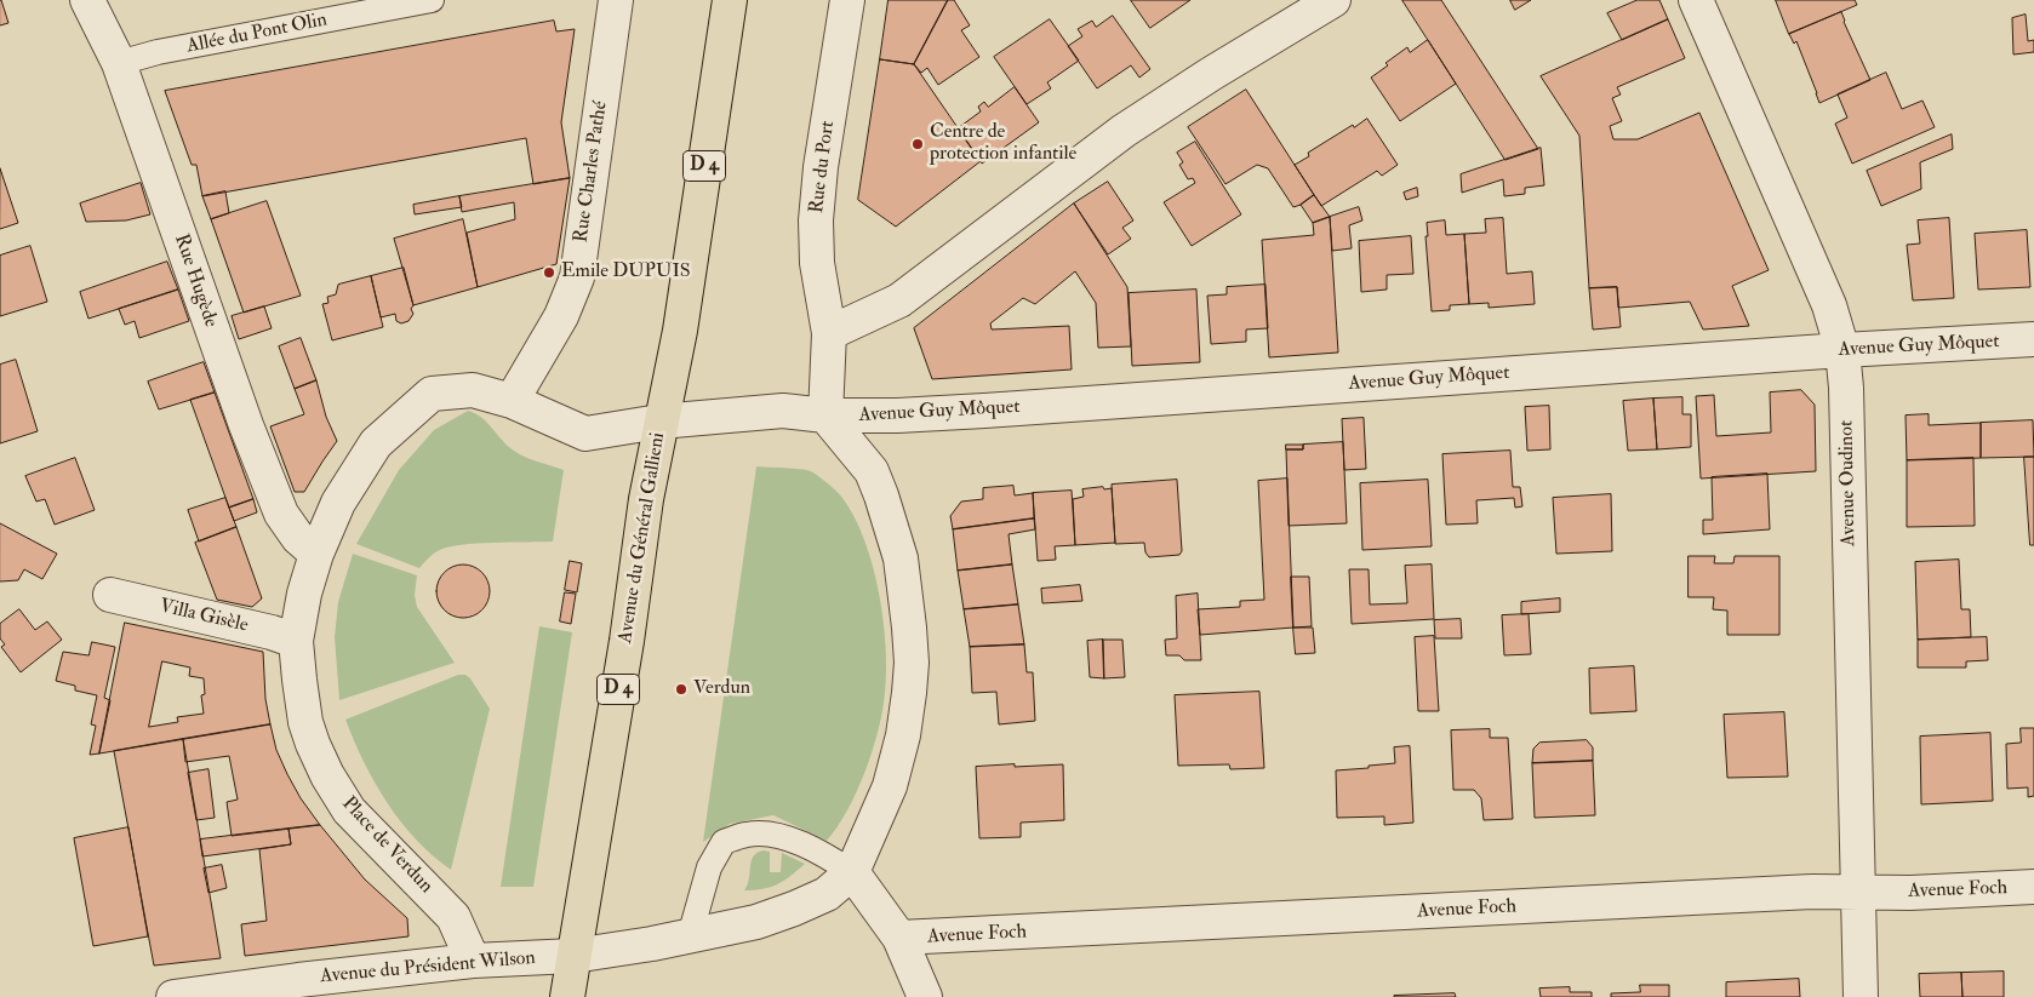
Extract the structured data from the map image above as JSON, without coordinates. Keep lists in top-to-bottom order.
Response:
{
  "streets": {
    "main road": ["D 4", "Avenue du Général Gallieni"],
    "street": [
      "Rue du Port",
      "Rue Charles Pathé",
      "Rue Hugède",
      "Avenue Guy Môquet",
      "Avenue Oudinot",
      "Villa Gisèle",
      "Place de Verdun",
      "Avenue Foch",
      "Avenue du Président Wilson"
    ],
    "lane": ["Allée du Pont Olin"]
  },
  "crossings": [
    ["Allée du Pont Olin", "Rue Hugède"],
    ["Rue du Port", "Avenue Guy Môquet"],
    ["Rue du Port", "Place de Verdun"],
    ["Rue Charles Pathé", "Place de Verdun"],
    ["Rue Hugède", "Place de Verdun"],
    ["Avenue Guy Môquet", "Avenue Oudinot"],
    ["Avenue Guy Môquet", "Place de Verdun"],
    ["Avenue Oudinot", "Avenue Foch"],
    ["Avenue du Général Gallieni", "Place de Verdun"],
    ["Avenue du Général Gallieni", "Avenue du Président Wilson"],
    ["Villa Gisèle", "Place de Verdun"],
    ["Place de Verdun", "Avenue du Président Wilson"]
  ],
  "places": ["Centre de protection infantile", "Emile DUPUIS", "Verdun"]
}
